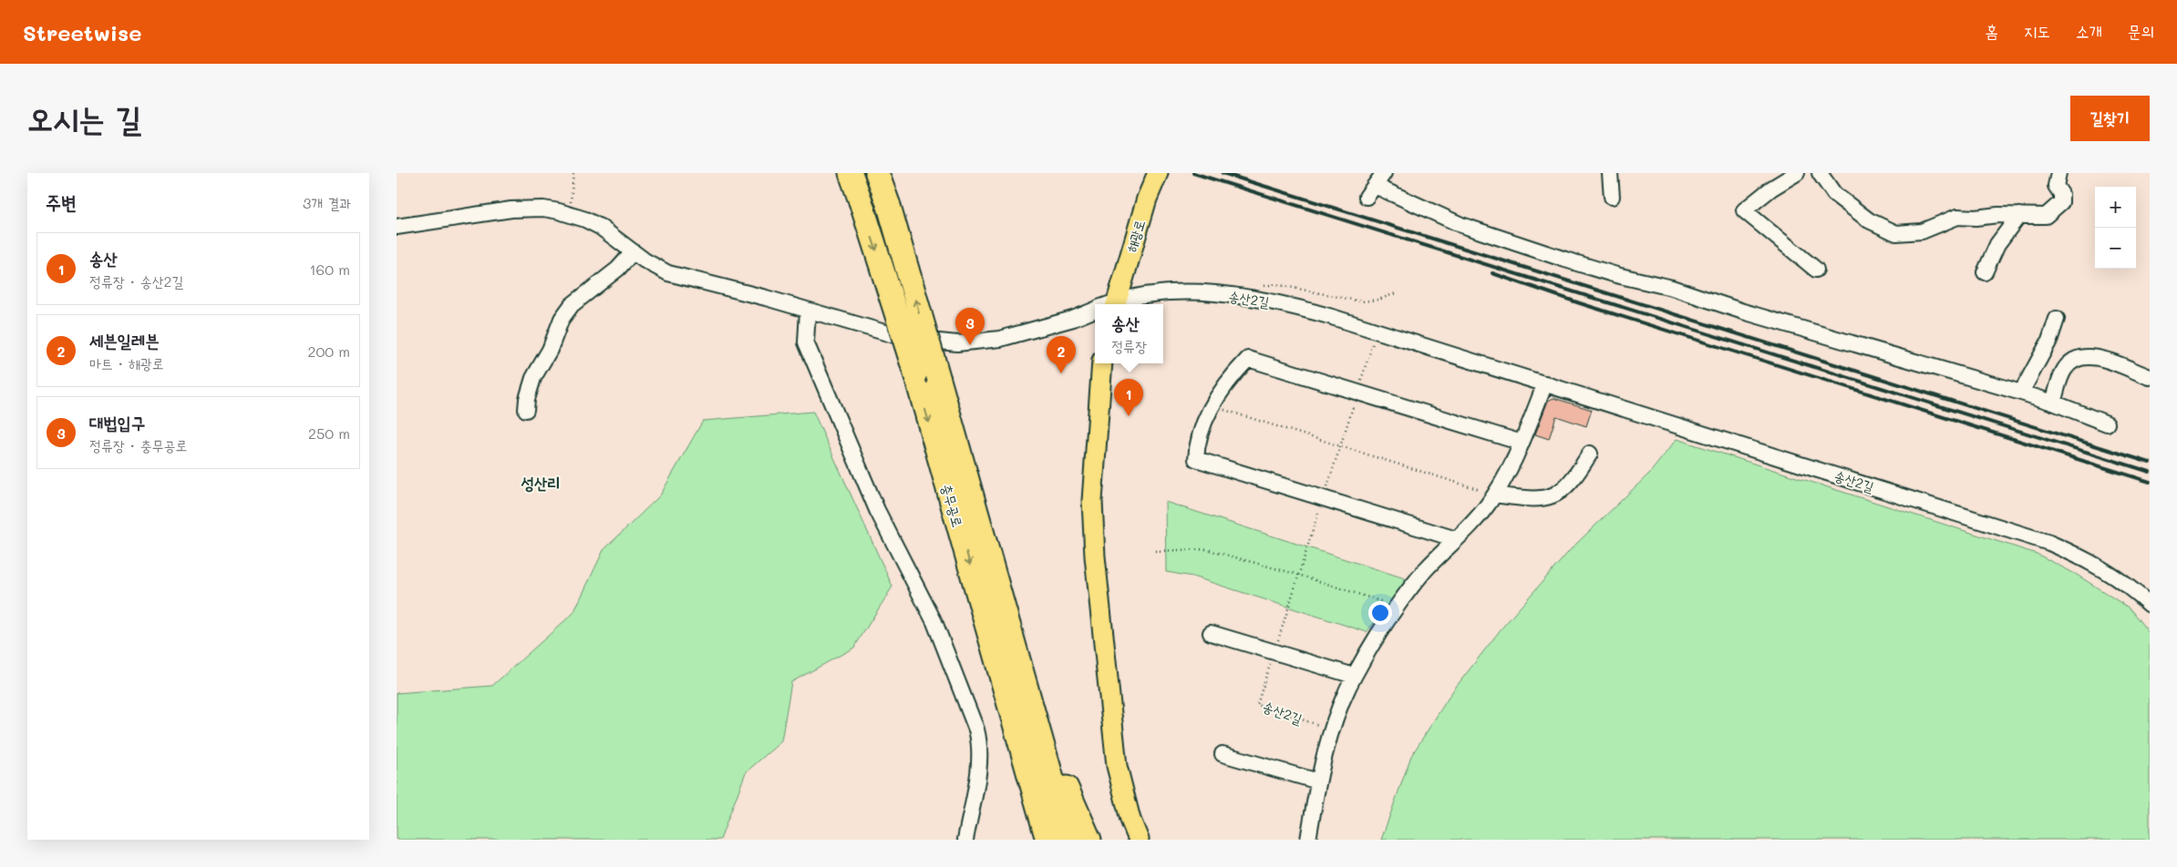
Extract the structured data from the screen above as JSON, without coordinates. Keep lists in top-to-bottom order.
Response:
{
  "streets": {
    "highway": ["충무공로"],
    "main road": ["해광로"],
    "street": ["송산2길"]
  },
  "crossings": [
    ["해광로", "송산2길"]
  ],
  "districts": ["성산리"],
  "page": {
    "header": "Streetwise",
    "nav": [
      "홈",
      "지도",
      "소개",
      "문의"
    ],
    "buttons": "길찾기",
    "title": "오시는 길",
    "heading": ["주변", "3개 결과"],
    "map_buttons": ["+", "−"],
    "list": [
      {
        "mark": "1",
        "name": "송산",
        "note": "정류장 · 송산2길",
        "value": "160 m"
      },
      {
        "mark": "2",
        "name": "세븐일레븐",
        "note": "마트 · 해광로",
        "value": "200 m"
      },
      {
        "mark": "3",
        "name": "대법입구",
        "note": "정류장 · 충무공로",
        "value": "250 m"
      }
    ],
    "popup": ["송산", "정류장"],
    "pins": ["3", "2", "1"]
  }
}
